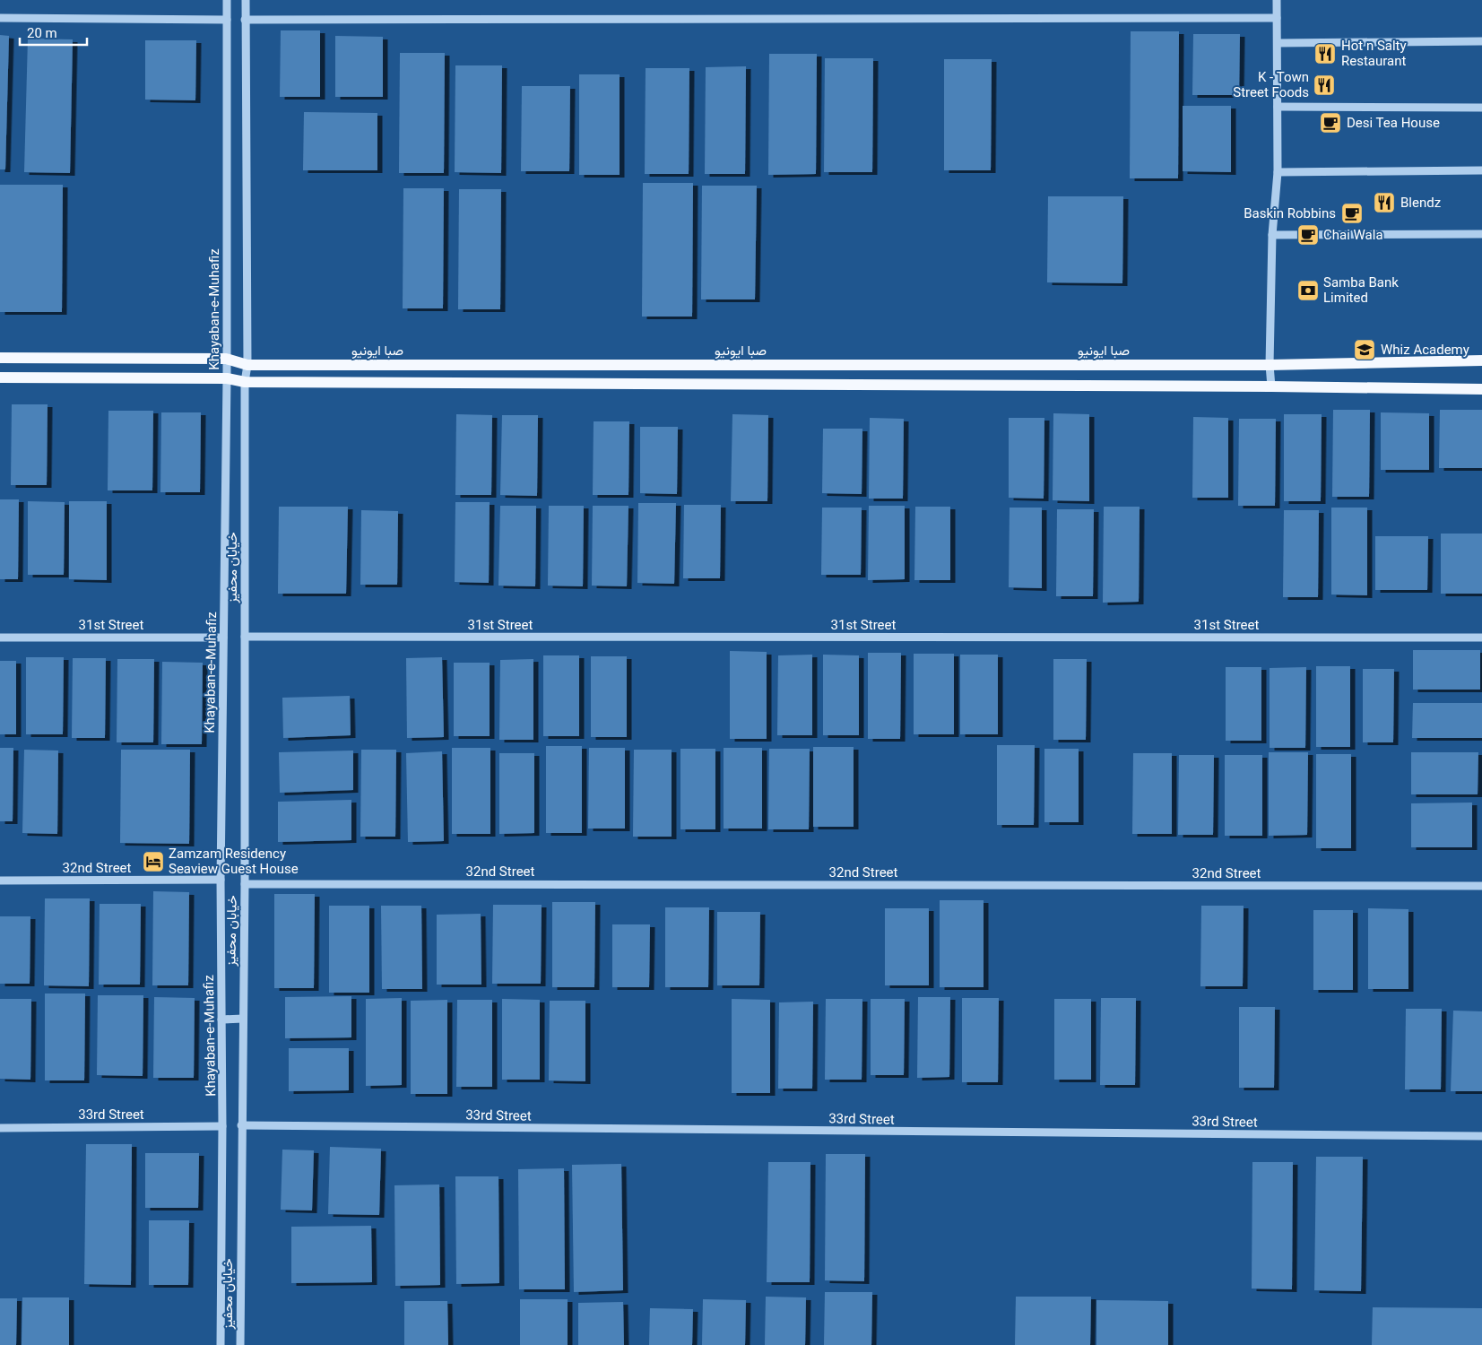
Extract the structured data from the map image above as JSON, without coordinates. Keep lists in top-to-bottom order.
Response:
{
  "streets": {
    "main road": ["صبا ایونیو"],
    "street": [
      "Khayaban-e-Muhafiz",
      "خیابان محفیز",
      "31st Street",
      "32nd Street",
      "33rd Street"
    ]
  },
  "crossings": [
    ["Khayaban-e-Muhafiz", "صبا ایونیو"],
    ["Khayaban-e-Muhafiz", "31st Street"],
    ["Khayaban-e-Muhafiz", "32nd Street"],
    ["Khayaban-e-Muhafiz", "33rd Street"],
    ["صبا ایونیو", "خیابان محفیز"],
    ["خیابان محفیز", "31st Street"],
    ["خیابان محفیز", "32nd Street"],
    ["خیابان محفیز", "33rd Street"]
  ],
  "places": {
    "restaurant": ["Hot n Salty Restaurant", "K - Town Street Foods", "Blendz"],
    "cafe": ["Desi Tea House", "Baskin Robbins", "Chai Wala"],
    "bank": ["Samba Bank Limited"],
    "school or university": ["Whiz Academy"],
    "hotel": ["Zamzam Residency Seaview Guest House"]
  },
  "scale_bar": "20 m"
}
